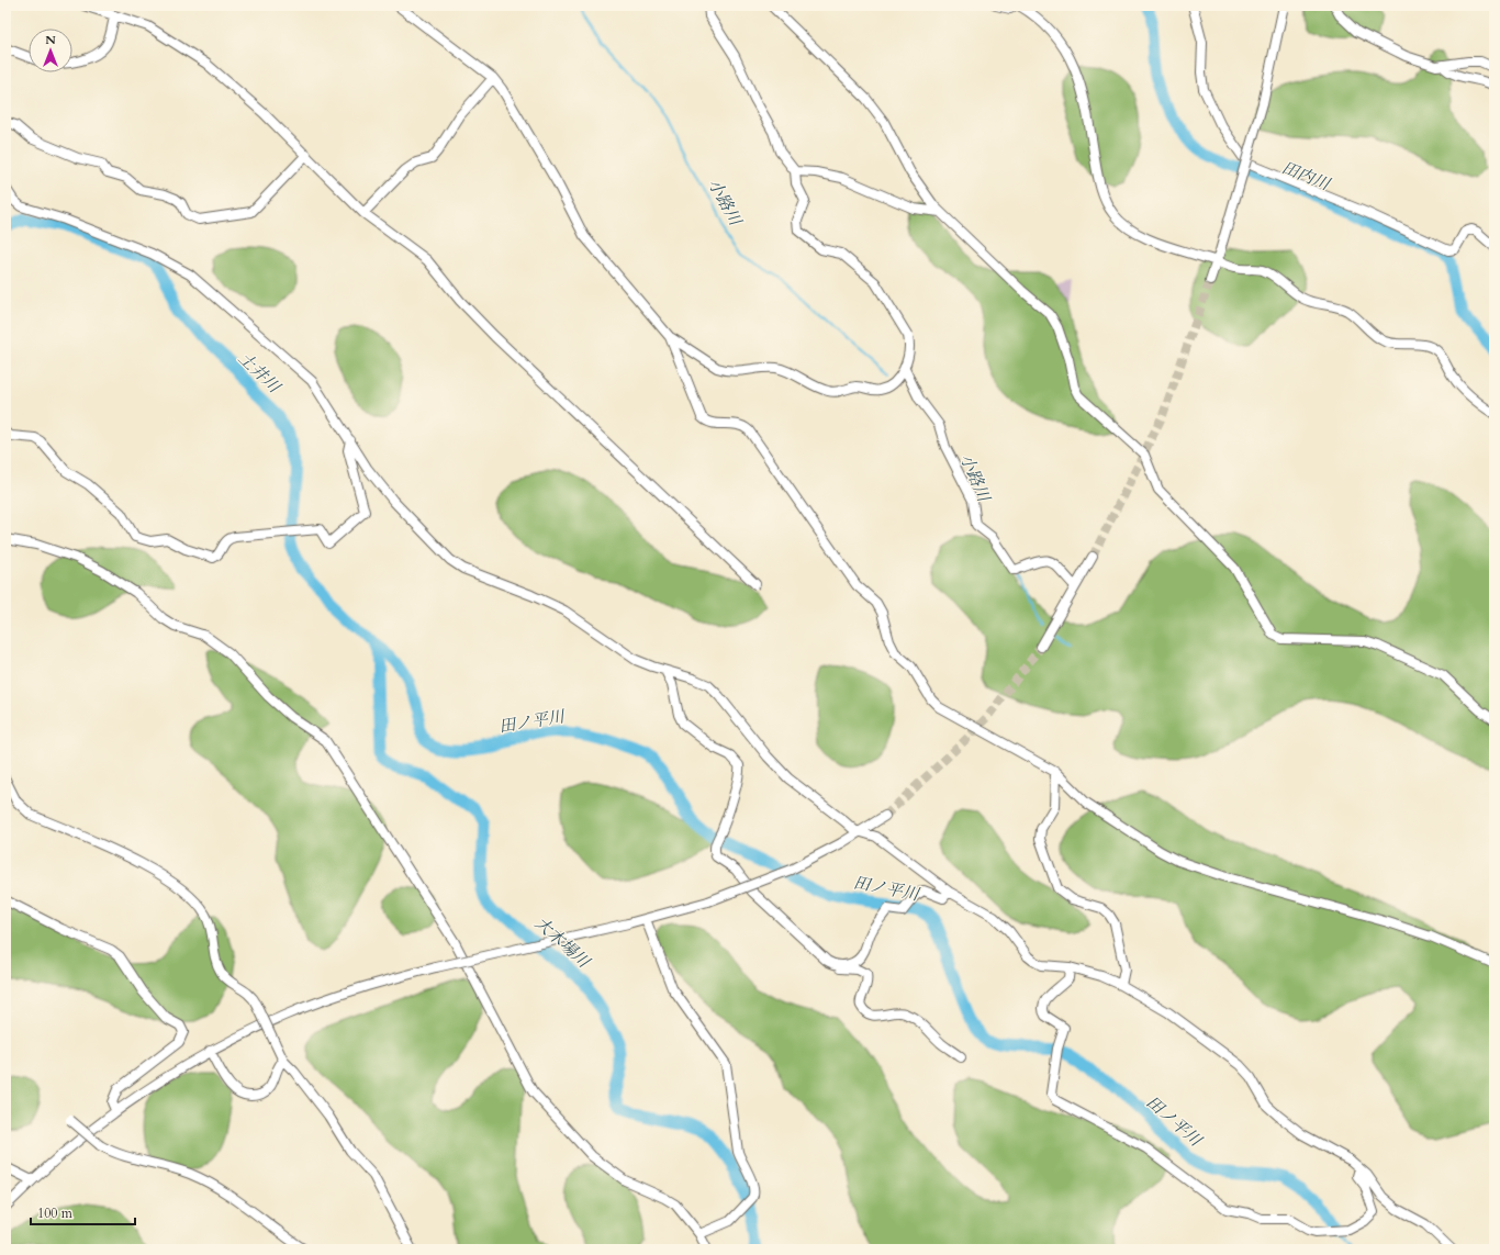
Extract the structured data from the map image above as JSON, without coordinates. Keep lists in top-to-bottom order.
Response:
{
  "water": [
    "田内川",
    "小路川",
    "土井川",
    "田ノ平川",
    "大木場川"
  ],
  "scale_bar": "100 m",
  "north": "top"
}
